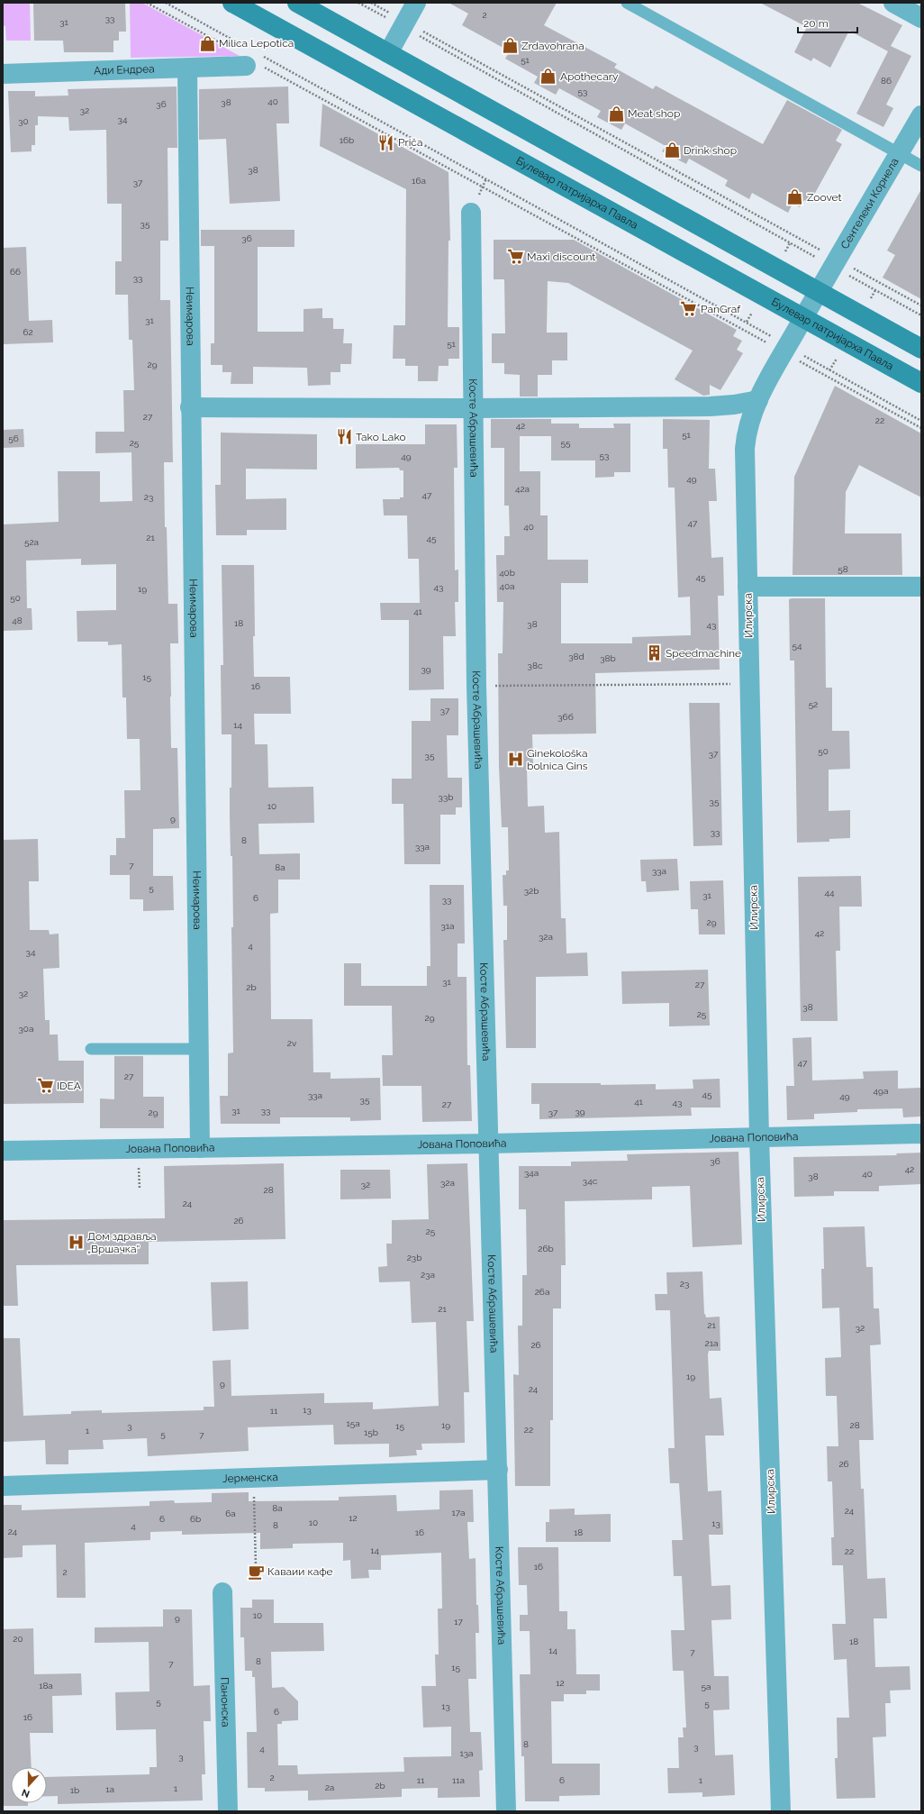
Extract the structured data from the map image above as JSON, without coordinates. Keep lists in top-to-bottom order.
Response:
{
  "streets": {
    "main road": ["Булевар патријарха Павла"],
    "street": [
      "Ади Ендреа",
      "Сентелеки Корнела",
      "Неимарова",
      "Косте Абрашевића",
      "Илирска",
      "Јована Поповића",
      "Јерменска",
      "Панонска"
    ]
  },
  "crossings": [
    ["Ади Ендреа", "Неимарова"],
    ["Булевар патријарха Павла", "Илирска"],
    ["Сентелеки Корнела", "Илирска"],
    ["Неимарова", "Јована Поповића"],
    ["Косте Абрашевића", "Јована Поповића"],
    ["Косте Абрашевића", "Јерменска"],
    ["Илирска", "Јована Поповића"]
  ],
  "places": {
    "shop": [
      "Milica Lepotica",
      "Zrdavohrana",
      "Apothecary",
      "Meat shop",
      "Drink shop",
      "Zoovet"
    ],
    "restaurant": ["Priča", "Tako Lako"],
    "supermarket": ["Maxi discount", "PanGraf", "IDEA"],
    "building": ["Speedmachine"],
    "hospital": ["Ginekološka bolnica Gins", "Дом здравља „Вршачка”"],
    "cafe": ["Каваии кафе"]
  },
  "house_numbers": [
    "2",
    "33",
    "31",
    "51",
    "86",
    "53",
    "40",
    "38",
    "36",
    "32",
    "34",
    "30",
    "16b",
    "38",
    "16a",
    "37",
    "35",
    "36",
    "66",
    "33",
    "31",
    "62",
    "51",
    "29",
    "27",
    "22",
    "42",
    "51",
    "56",
    "25",
    "55",
    "53",
    "49",
    "49",
    "42a",
    "47",
    "23",
    "47",
    "40",
    "21",
    "45",
    "52a",
    "58",
    "40b",
    "45",
    "40a",
    "43",
    "19",
    "50",
    "41",
    "48",
    "18",
    "38",
    "43",
    "54",
    "38d",
    "38b",
    "38c",
    "39",
    "15",
    "16",
    "52",
    "37",
    "36б",
    "14",
    "50",
    "37",
    "35",
    "33b",
    "35",
    "10",
    "9",
    "33",
    "8",
    "33a",
    "7",
    "8a",
    "33a",
    "5",
    "32b",
    "44",
    "31",
    "6",
    "33",
    "29",
    "31a",
    "42",
    "32a",
    "4",
    "34",
    "31",
    "27",
    "2b",
    "32",
    "38",
    "25",
    "29",
    "30a",
    "2v",
    "47",
    "27",
    "49a",
    "45",
    "33a",
    "49",
    "35",
    "41",
    "43",
    "27",
    "31",
    "33",
    "39",
    "29",
    "37",
    "36",
    "42",
    "34a",
    "40",
    "38",
    "34c",
    "32a",
    "32",
    "28",
    "24",
    "26",
    "25",
    "26b",
    "23b",
    "23a",
    "23",
    "26a",
    "21",
    "21",
    "32",
    "21a",
    "26",
    "19",
    "9",
    "24",
    "13",
    "11",
    "15a",
    "19",
    "28",
    "3",
    "15",
    "22",
    "1",
    "15b",
    "5",
    "7",
    "26",
    "8a",
    "24",
    "17a",
    "6a",
    "12",
    "6",
    "6b",
    "10",
    "13",
    "8",
    "4",
    "24",
    "16",
    "18",
    "14",
    "22",
    "16",
    "2",
    "10",
    "9",
    "17",
    "20",
    "18",
    "14",
    "7",
    "8",
    "7",
    "15",
    "12",
    "18a",
    "5a",
    "5",
    "5",
    "13",
    "6",
    "16",
    "8",
    "3",
    "4",
    "13a",
    "3",
    "2",
    "11",
    "11a",
    "6",
    "1",
    "2b",
    "2a",
    "1",
    "1a",
    "1b"
  ],
  "scale_bar": "20 m",
  "north": "bottom"
}
